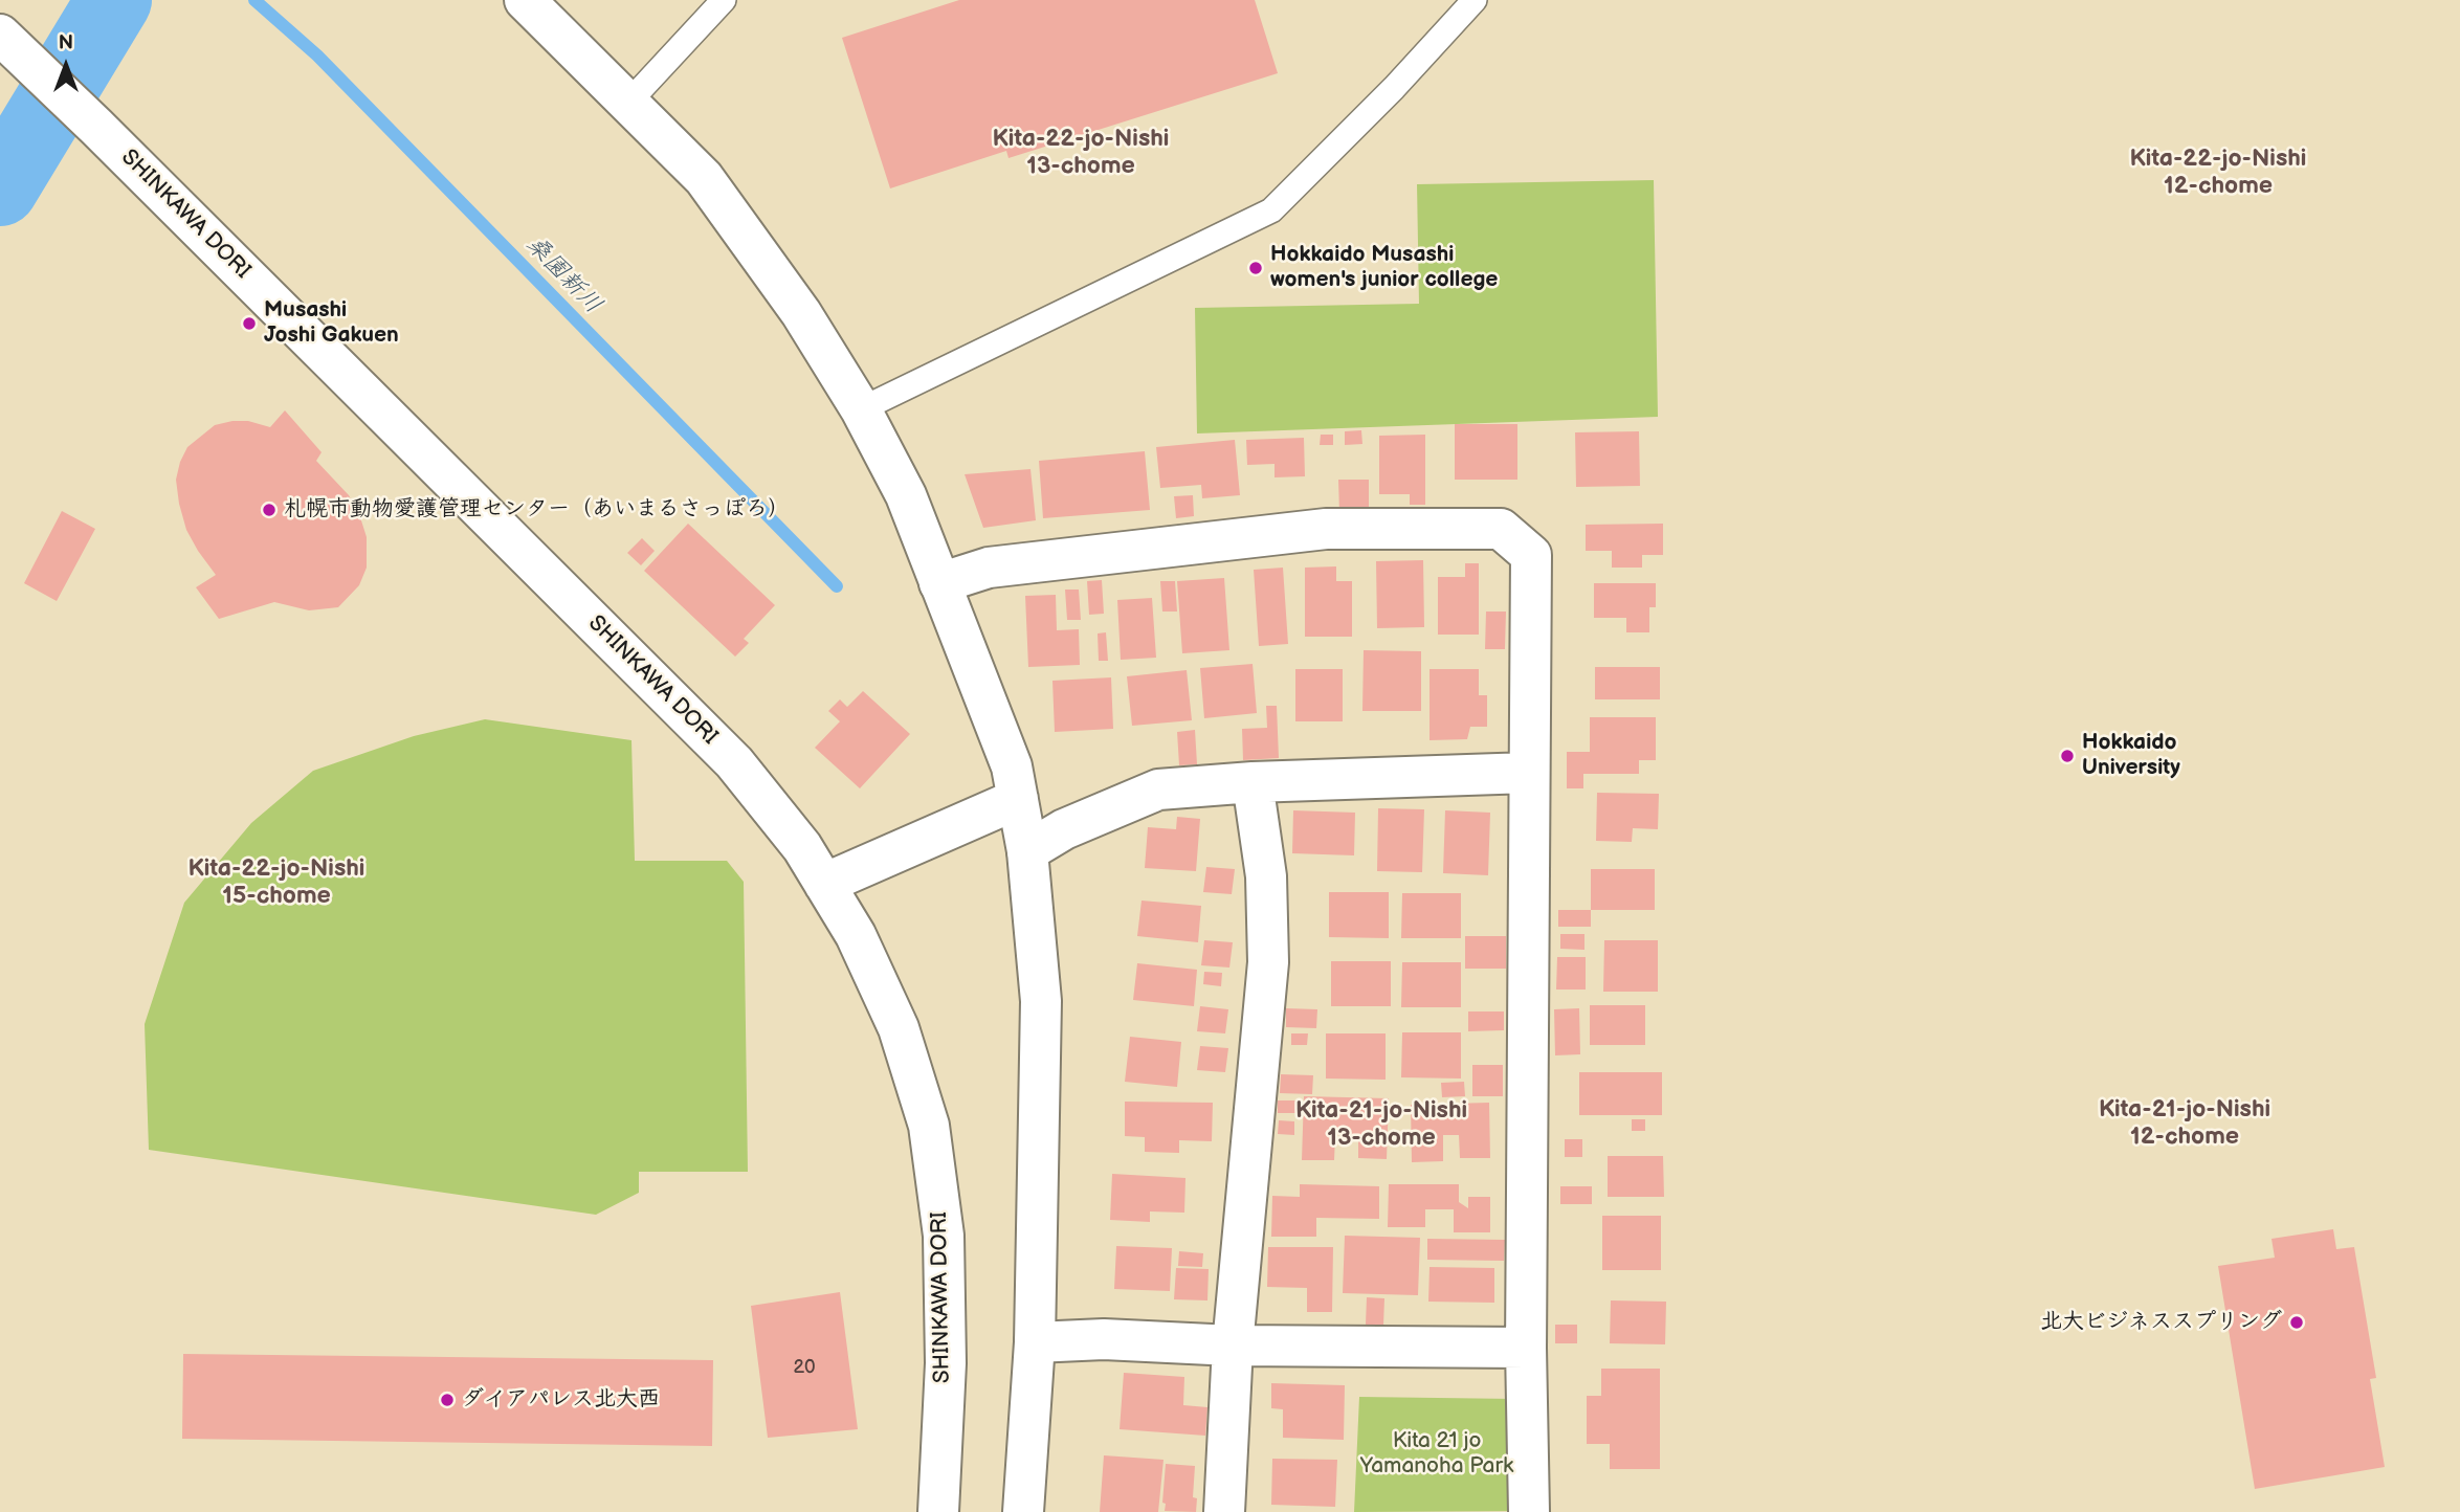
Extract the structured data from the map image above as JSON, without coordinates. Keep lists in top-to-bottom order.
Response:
{
  "streets": {
    "street": ["SHINKAWA DORI"]
  },
  "districts": [
    "Kita-22-jo-Nishi 13-chome",
    "Kita-22-jo-Nishi 12-chome",
    "Kita-22-jo-Nishi 15-chome",
    "Kita-21-jo-Nishi 12-chome",
    "Kita-21-jo-Nishi 13-chome"
  ],
  "water": ["桑園新川"],
  "parks": ["Kita 21 jo Yamanoha Park"],
  "places": [
    "Hokkaido Musashi women's junior college",
    "Musashi Joshi Gakuen",
    "札幌市動物愛護管理センター（あいまるさっぽろ）",
    "Hokkaido University",
    "北大ビジネススプリング",
    "ダイアパレス北大西"
  ],
  "house_numbers": ["20"],
  "north": "top"
}
